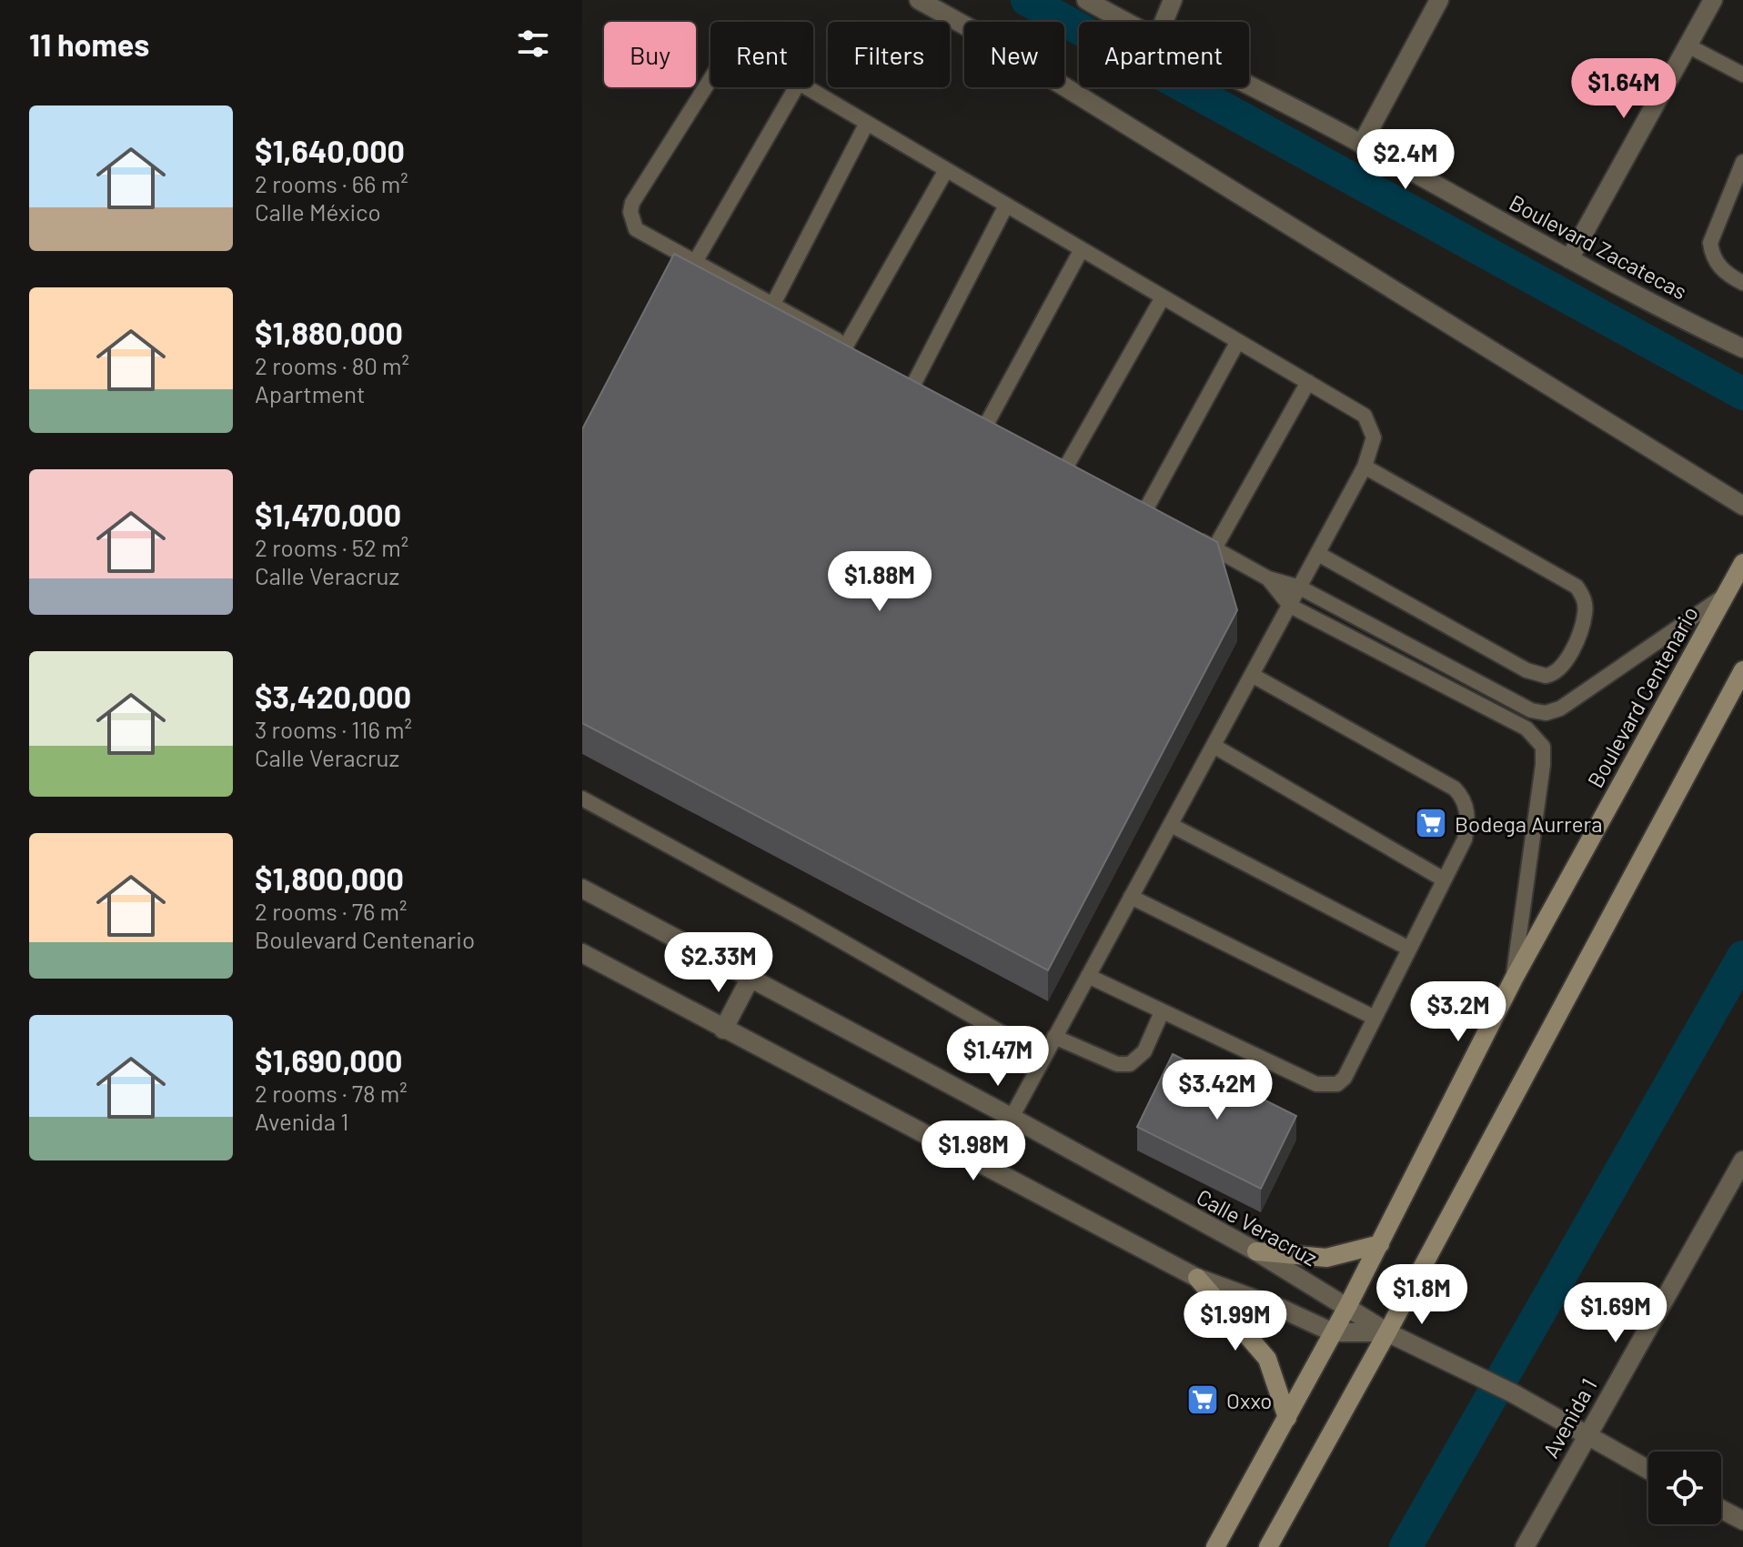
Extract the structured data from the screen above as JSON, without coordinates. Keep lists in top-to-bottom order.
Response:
{
  "streets": {
    "main road": ["Boulevard Centenario"],
    "street": ["Boulevard Zacatecas", "Calle Veracruz", "Avenida 1"]
  },
  "crossings": [
    ["Boulevard Centenario", "Calle Veracruz"]
  ],
  "places": {
    "supermarket": ["Bodega Aurrera", "Oxxo"]
  },
  "page": {
    "heading": "11 homes",
    "chip": [
      "Buy",
      "Rent",
      "Filters",
      "New",
      "Apartment"
    ],
    "price": [
      "$1.64M",
      "$2.4M",
      "$1.88M",
      "$2.33M",
      "$3.2M",
      "$1.47M",
      "$3.42M",
      "$1.98M",
      "$1.8M",
      "$1.69M",
      "$1.99M"
    ],
    "list": [
      {
        "name": "$1,640,000",
        "note": "2 rooms · 66 m² · Calle México"
      },
      {
        "name": "$1,880,000",
        "note": "2 rooms · 80 m² · Apartment"
      },
      {
        "name": "$1,470,000",
        "note": "2 rooms · 52 m² · Calle Veracruz"
      },
      {
        "name": "$3,420,000",
        "note": "3 rooms · 116 m² · Calle Veracruz"
      },
      {
        "name": "$1,800,000",
        "note": "2 rooms · 76 m² · Boulevard Centenario"
      },
      {
        "name": "$1,690,000",
        "note": "2 rooms · 78 m² · Avenida 1"
      }
    ]
  }
}
